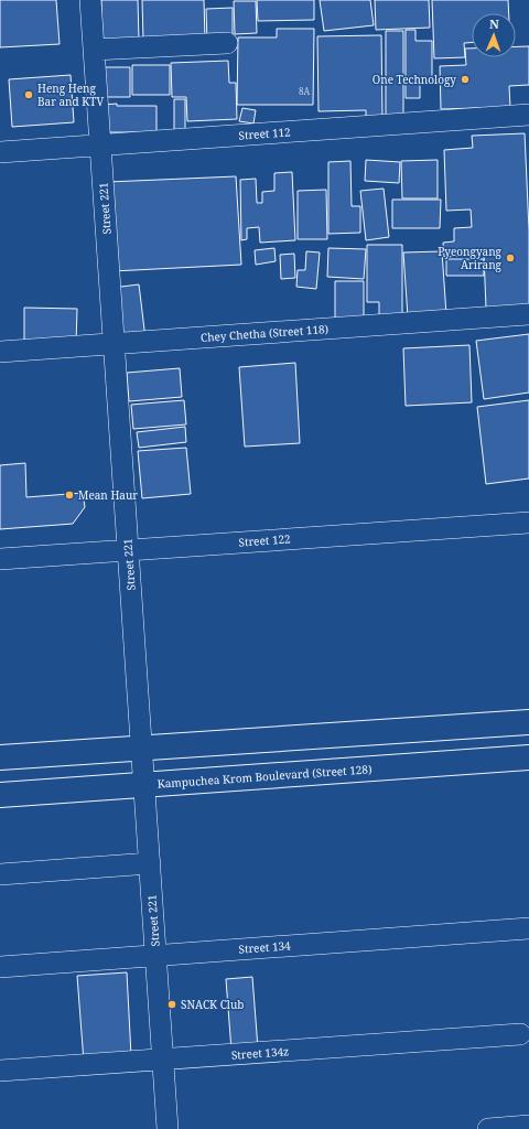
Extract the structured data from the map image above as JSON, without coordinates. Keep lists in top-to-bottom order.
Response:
{
  "streets": {
    "main road": ["Kampuchea Krom Boulevard (Street 128)"],
    "street": [
      "Street 112",
      "Street 221",
      "Chey Chetha (Street 118)",
      "Street 122",
      "Street 134",
      "Street 134z"
    ]
  },
  "crossings": [
    ["Street 112", "Street 221"],
    ["Street 221", "Chey Chetha (Street 118)"],
    ["Street 221", "Street 122"],
    ["Street 221", "Kampuchea Krom Boulevard (Street 128)"],
    ["Street 221", "Street 134"],
    ["Street 221", "Street 134z"]
  ],
  "places": [
    "One Technology",
    "Heng Heng Bar and KTV",
    "Pyeongyang Arirang",
    "Mean Haur",
    "SNACK Club"
  ],
  "house_numbers": ["8A"],
  "north": "top"
}
